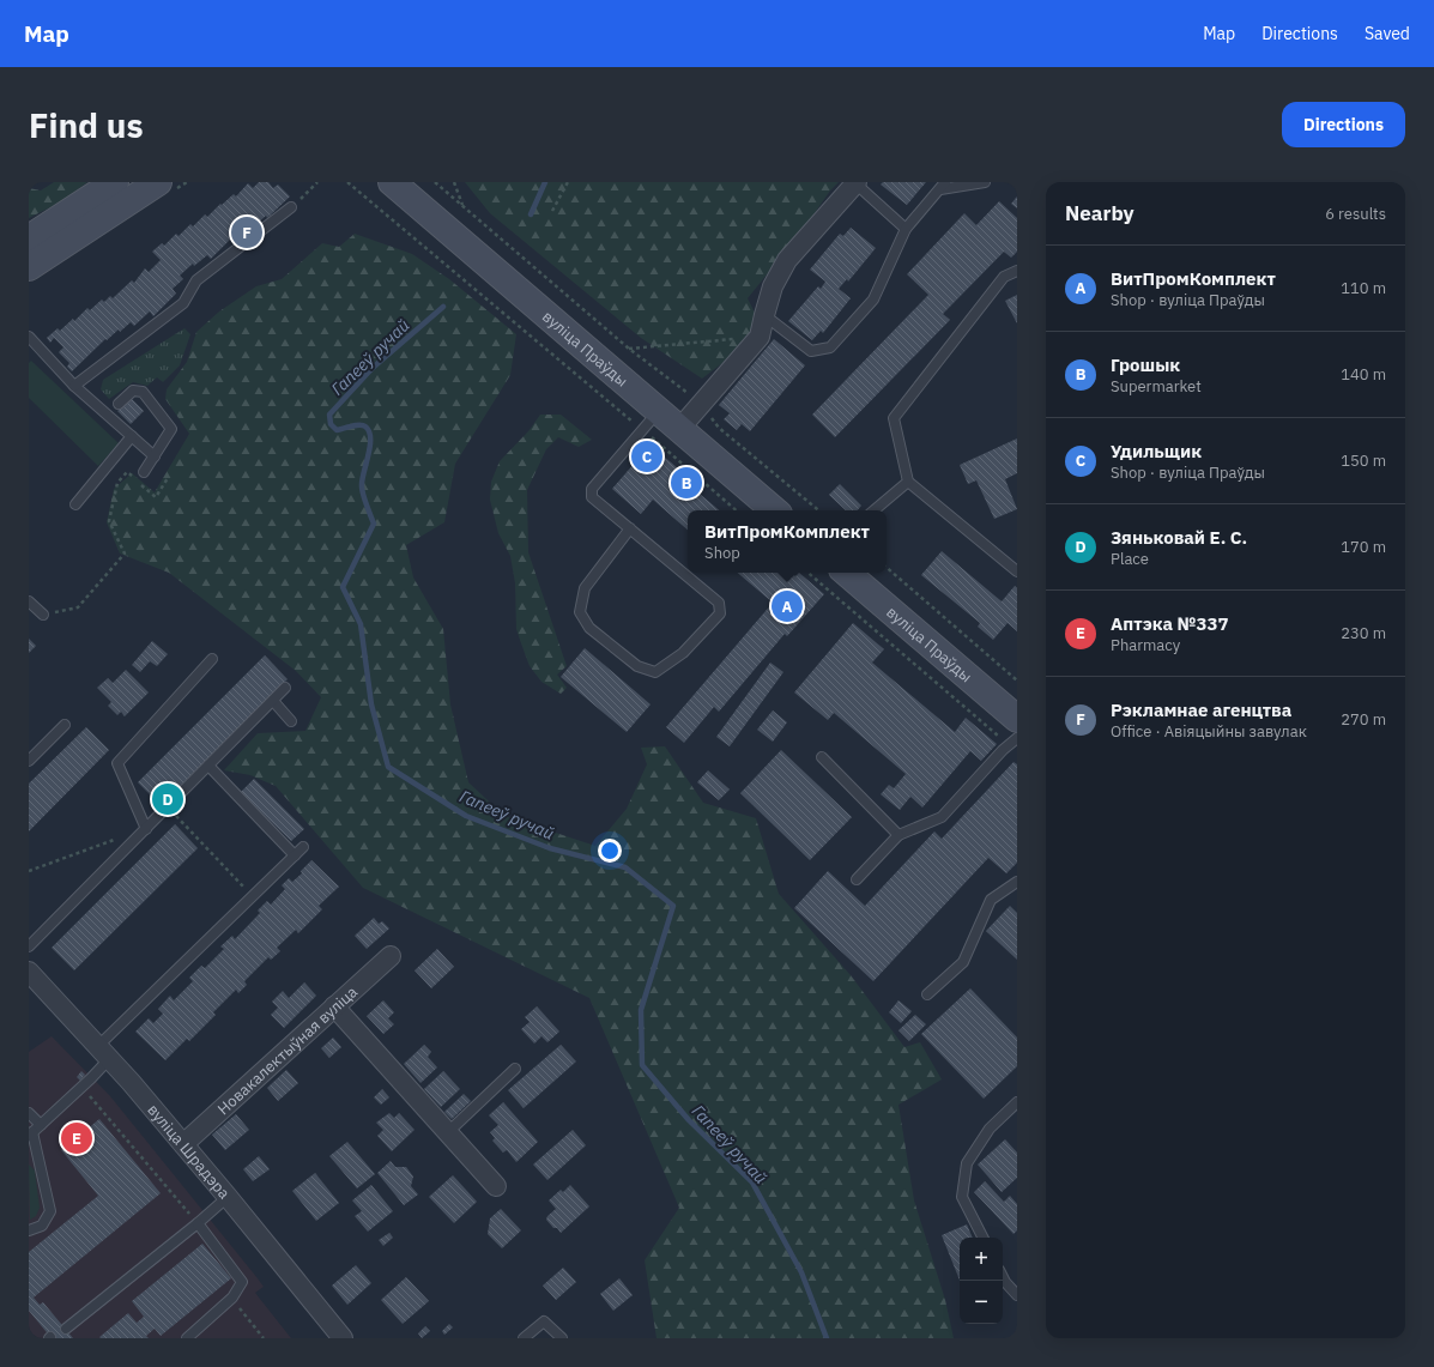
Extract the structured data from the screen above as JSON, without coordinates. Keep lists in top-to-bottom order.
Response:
{
  "streets": {
    "main road": ["вуліца Праўды"],
    "street": ["Новакалектыўная вуліца", "вуліца Шрадэра"]
  },
  "crossings": [
    ["Новакалектыўная вуліца", "вуліца Шрадэра"]
  ],
  "water": ["Гапееў ручай"],
  "page": {
    "header": "Map",
    "nav": ["Map", "Directions", "Saved"],
    "buttons": "Directions",
    "title": "Find us",
    "heading": ["Nearby", "6 results"],
    "pins": [
      "F",
      "C",
      "B",
      "A",
      "D",
      "E"
    ],
    "list": [
      {
        "mark": "A",
        "name": "ВитПромКомплект",
        "note": "Shop · вуліца Праўды",
        "value": "110 m"
      },
      {
        "mark": "B",
        "name": "Грошык",
        "note": "Supermarket",
        "value": "140 m"
      },
      {
        "mark": "C",
        "name": "Удильщик",
        "note": "Shop · вуліца Праўды",
        "value": "150 m"
      },
      {
        "mark": "D",
        "name": "Зяньковай Е. С.",
        "note": "Place",
        "value": "170 m"
      },
      {
        "mark": "E",
        "name": "Аптэка №337",
        "note": "Pharmacy",
        "value": "230 m"
      },
      {
        "mark": "F",
        "name": "Рэкламнае агенцтва",
        "note": "Office · Авіяцыйны завулак",
        "value": "270 m"
      }
    ],
    "popup": ["ВитПромКомплект", "Shop"],
    "map_buttons": ["+", "−"]
  }
}
